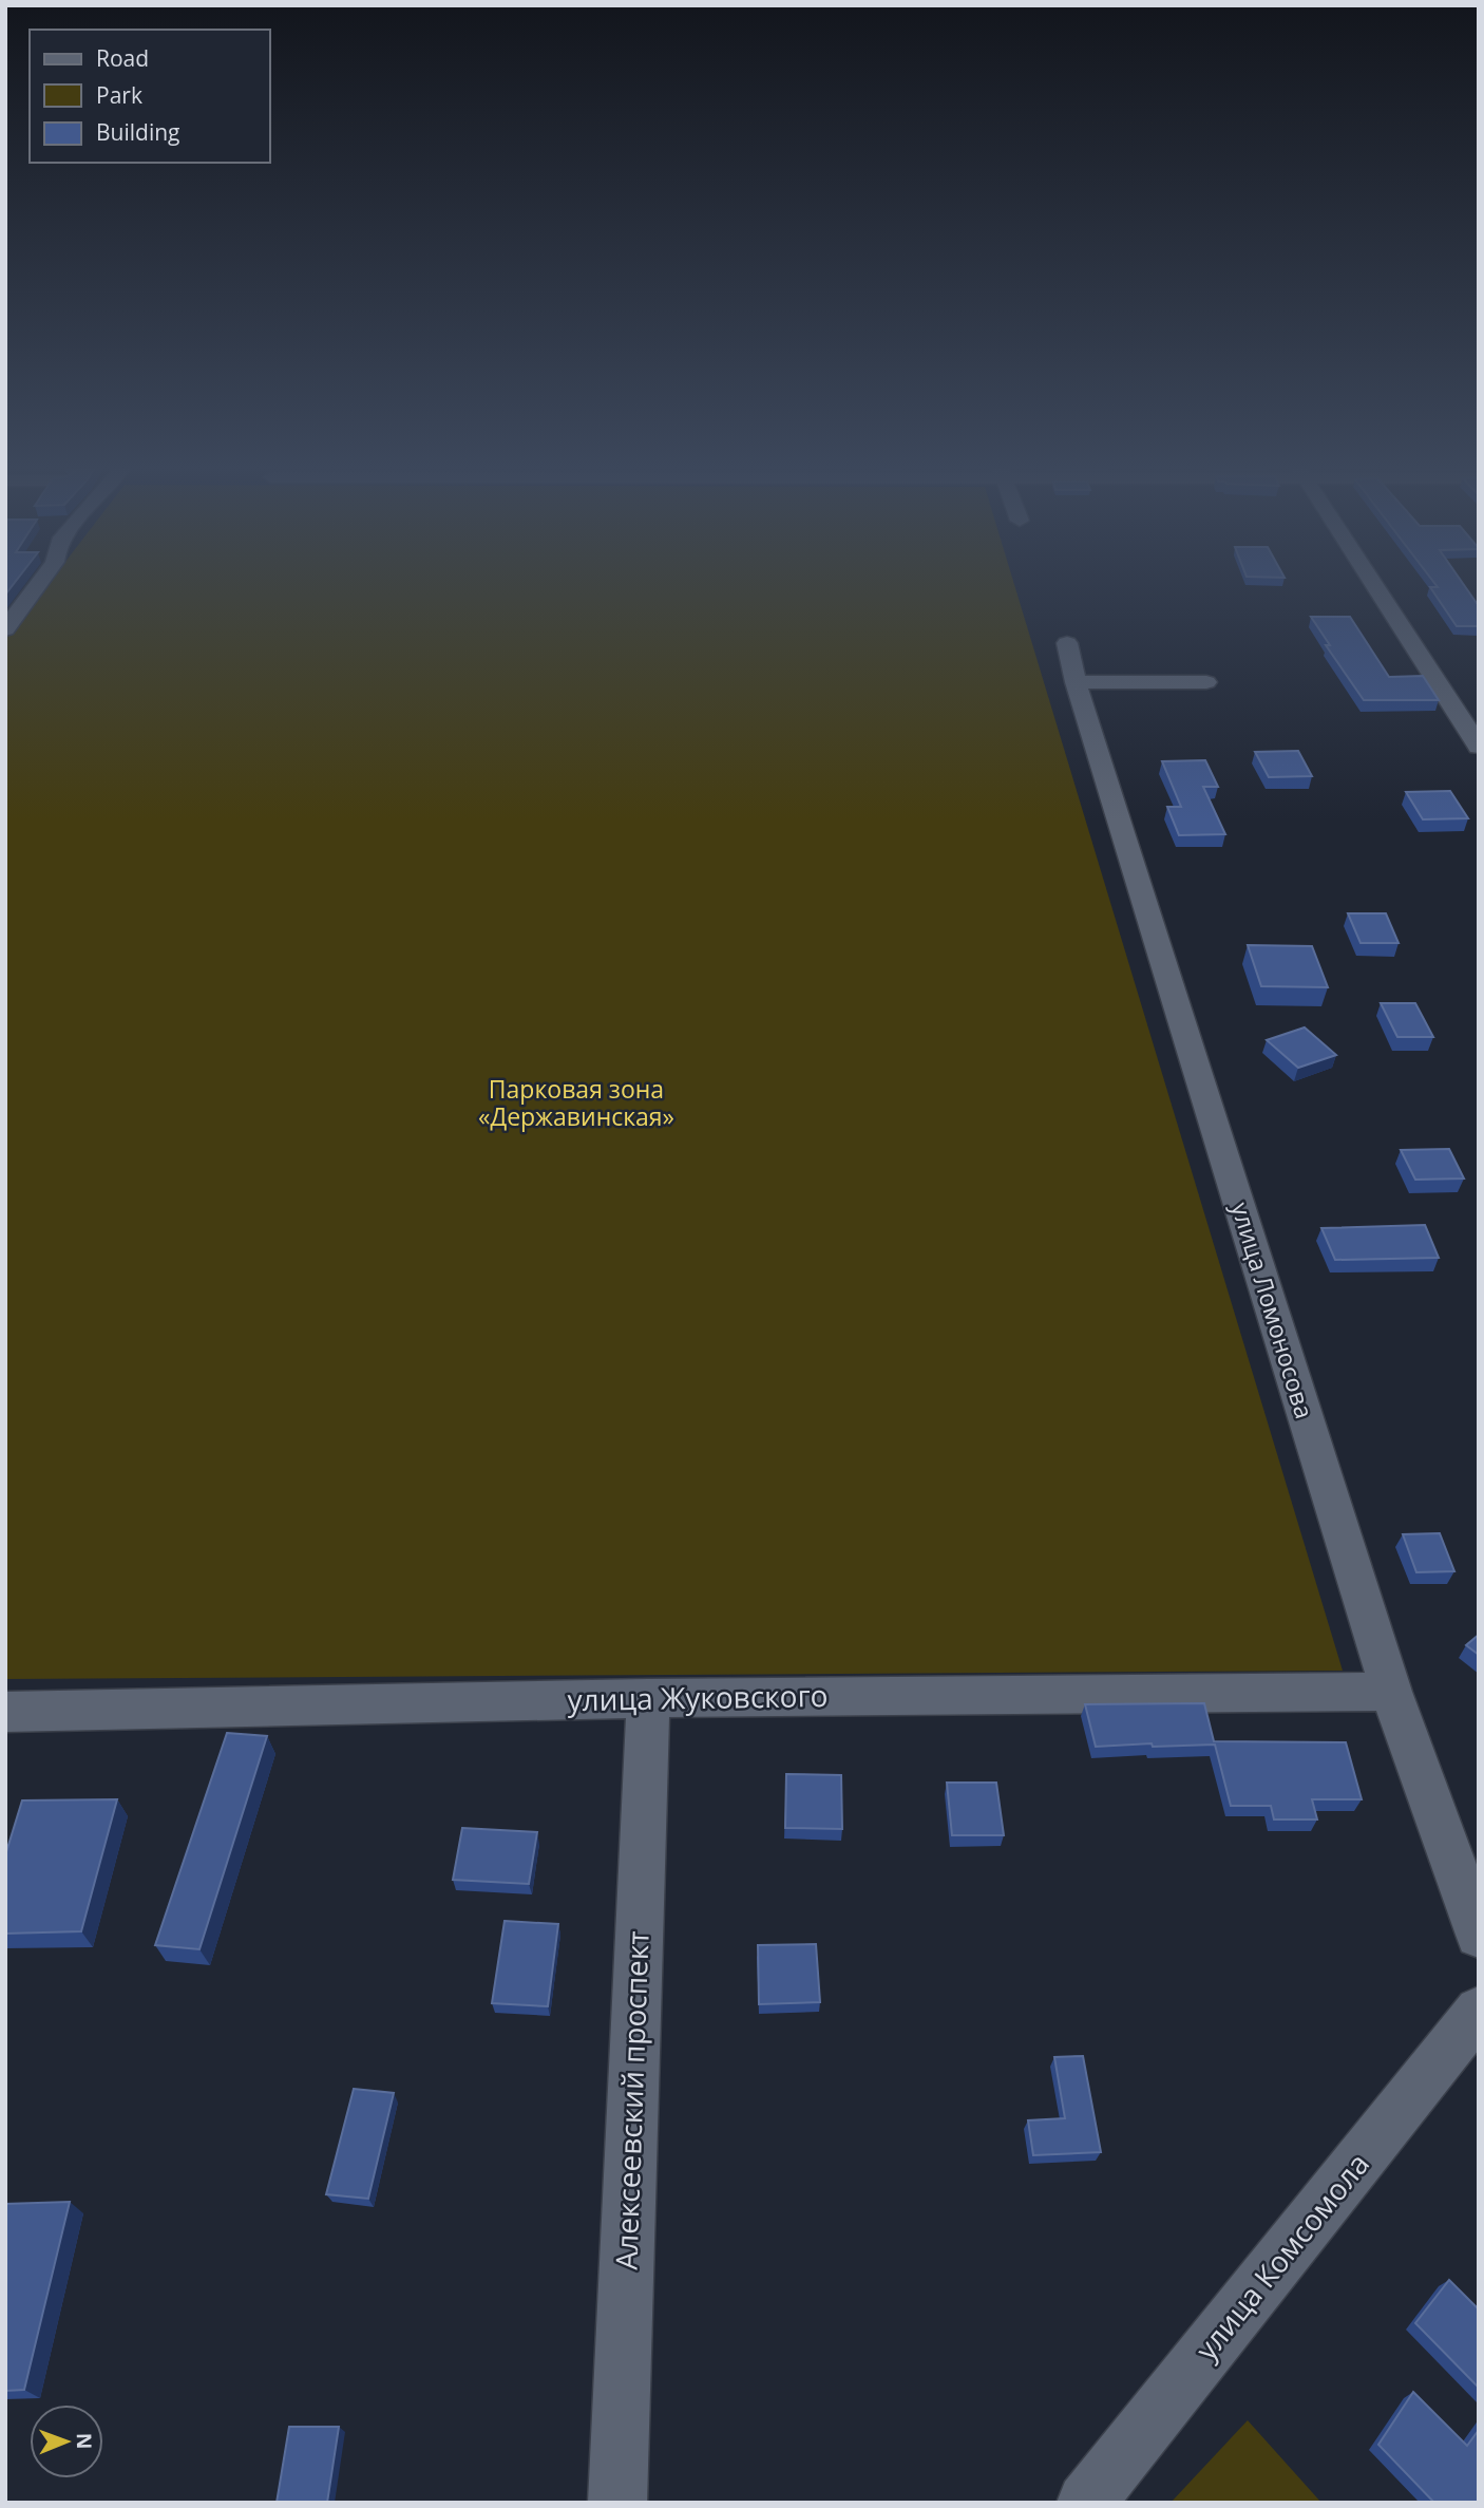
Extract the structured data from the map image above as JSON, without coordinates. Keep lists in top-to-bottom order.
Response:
{
  "streets": {
    "street": [
      "улица Ломоносова",
      "улица Жуковского",
      "Алексеевский проспект",
      "улица Комсомола"
    ]
  },
  "crossings": [
    ["улица Ломоносова", "улица Жуковского"],
    ["улица Жуковского", "Алексеевский проспект"]
  ],
  "parks": ["Парковая зона «Державинская»"],
  "legend": ["Road", "Park", "Building"],
  "north": "right"
}
